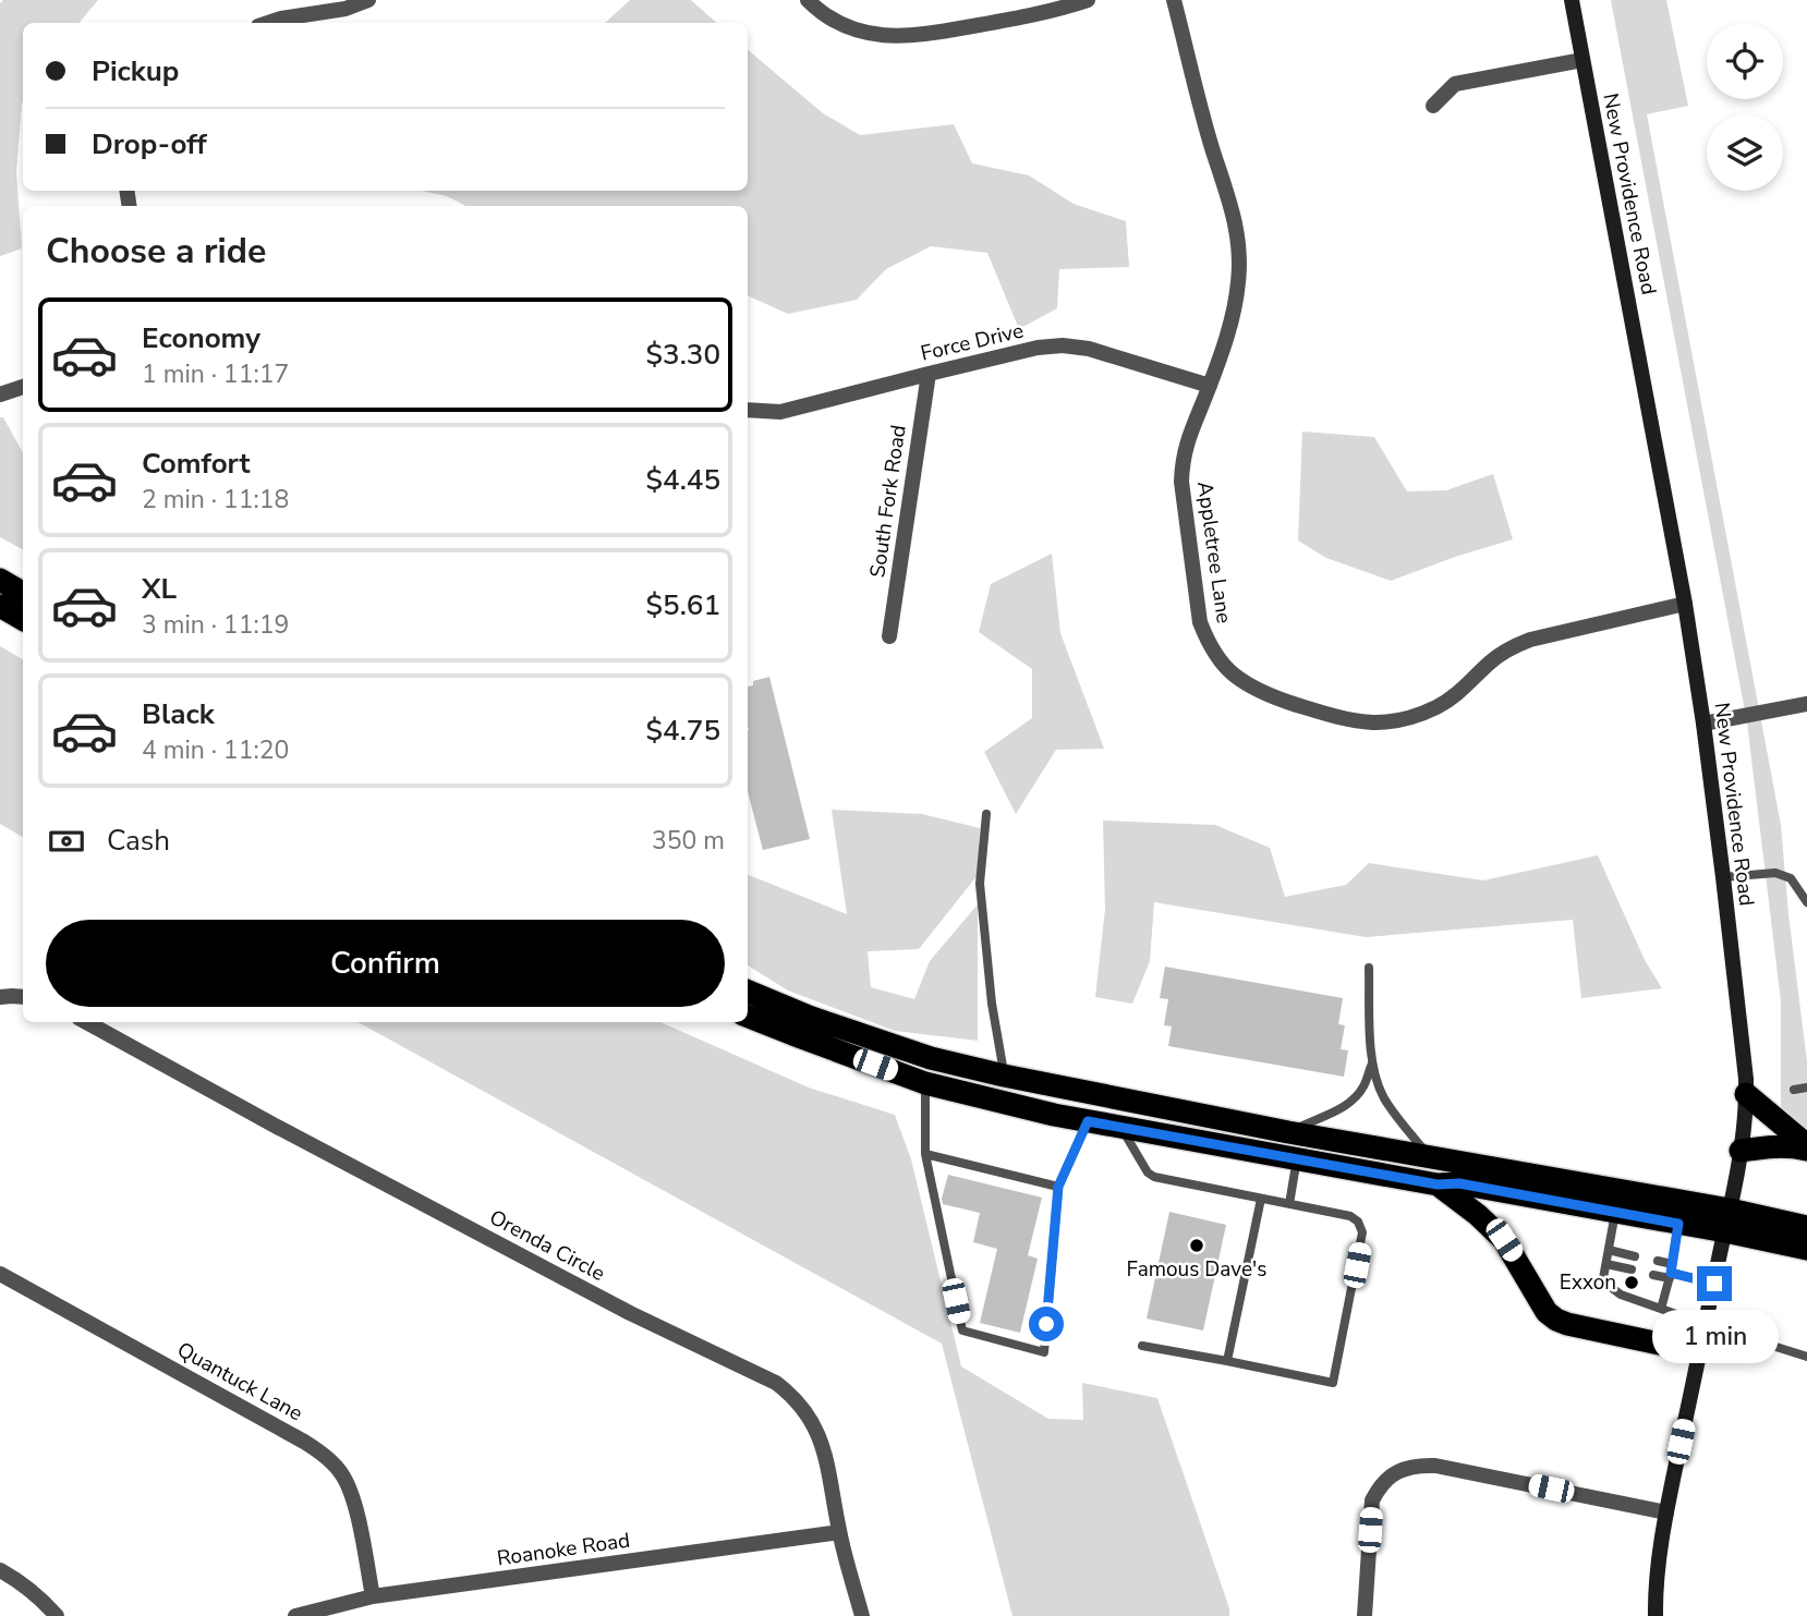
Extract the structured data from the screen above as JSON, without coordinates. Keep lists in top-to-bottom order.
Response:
{
  "streets": {
    "street": [
      "New Providence Road",
      "Force Drive",
      "South Fork Road",
      "Appletree Lane",
      "Orenda Circle",
      "Quantuck Lane",
      "Roanoke Road"
    ]
  },
  "crossings": [
    ["New Providence Road", "Appletree Lane"],
    ["Force Drive", "South Fork Road"],
    ["Force Drive", "Appletree Lane"],
    ["Orenda Circle", "Roanoke Road"],
    ["Quantuck Lane", "Roanoke Road"]
  ],
  "places": ["Famous Dave's", "Exxon"],
  "page": {
    "banner": ["Pickup", "Drop-off"],
    "heading": "Choose a ride",
    "list": [
      {
        "name": "Economy",
        "note": "1 min · 11:17",
        "value": "$3.30"
      },
      {
        "name": "Comfort",
        "note": "2 min · 11:18",
        "value": "$4.45"
      },
      {
        "name": "XL",
        "note": "3 min · 11:19",
        "value": "$5.61"
      },
      {
        "name": "Black",
        "note": "4 min · 11:20",
        "value": "$4.75"
      }
    ],
    "pay": ["Cash", "350 m"],
    "buttons": "Confirm",
    "bubble": "1 min"
  }
}
